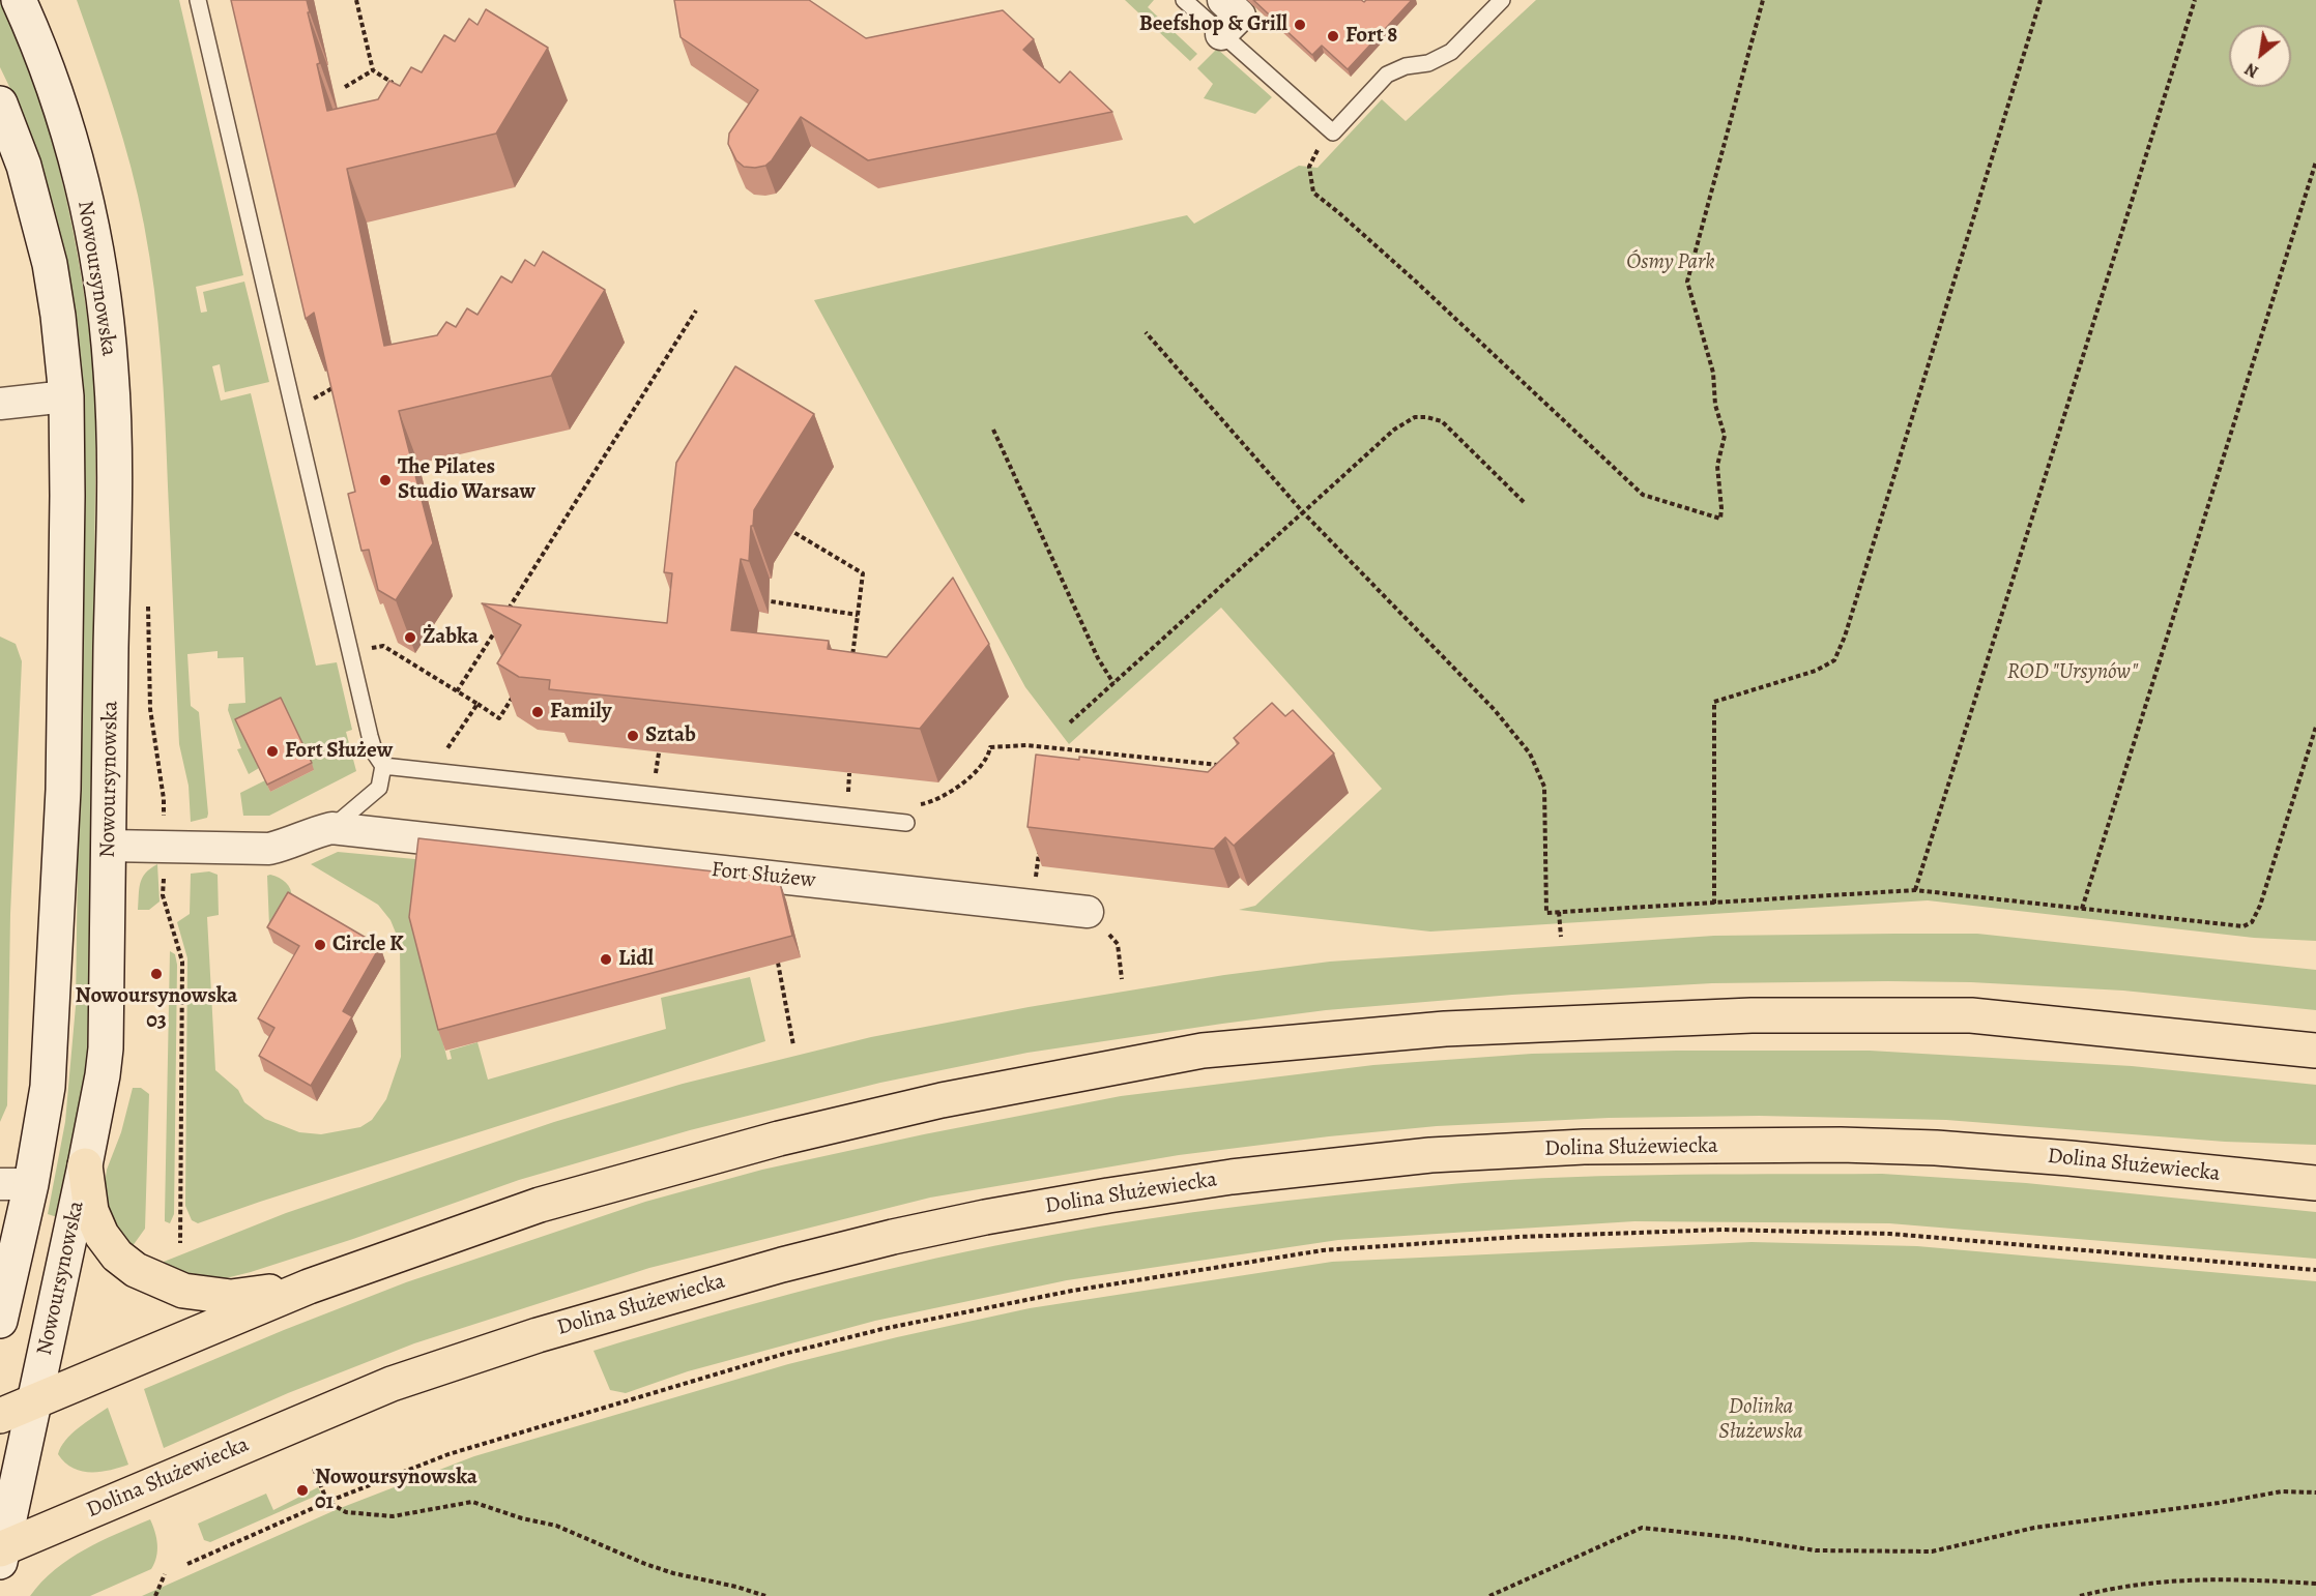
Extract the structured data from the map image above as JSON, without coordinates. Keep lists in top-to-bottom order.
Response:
{
  "streets": {
    "main road": ["Dolina Służewiecka"],
    "street": ["Nowoursynowska", "Fort Służew"]
  },
  "crossings": [
    ["Nowoursynowska", "Fort Służew"],
    ["Nowoursynowska", "Dolina Służewiecka"]
  ],
  "parks": ["Ósmy Park", "ROD \"Ursynów\"", "Dolinka Służewska"],
  "places": [
    "Beefshop & Grill",
    "Fort 8",
    "The Pilates Studio Warsaw",
    "Żabka",
    "Family",
    "Sztab",
    "Fort Służew",
    "Circle K",
    "Lidl",
    "Nowoursynowska 03",
    "Nowoursynowska 01"
  ],
  "north": "bottom left"
}
